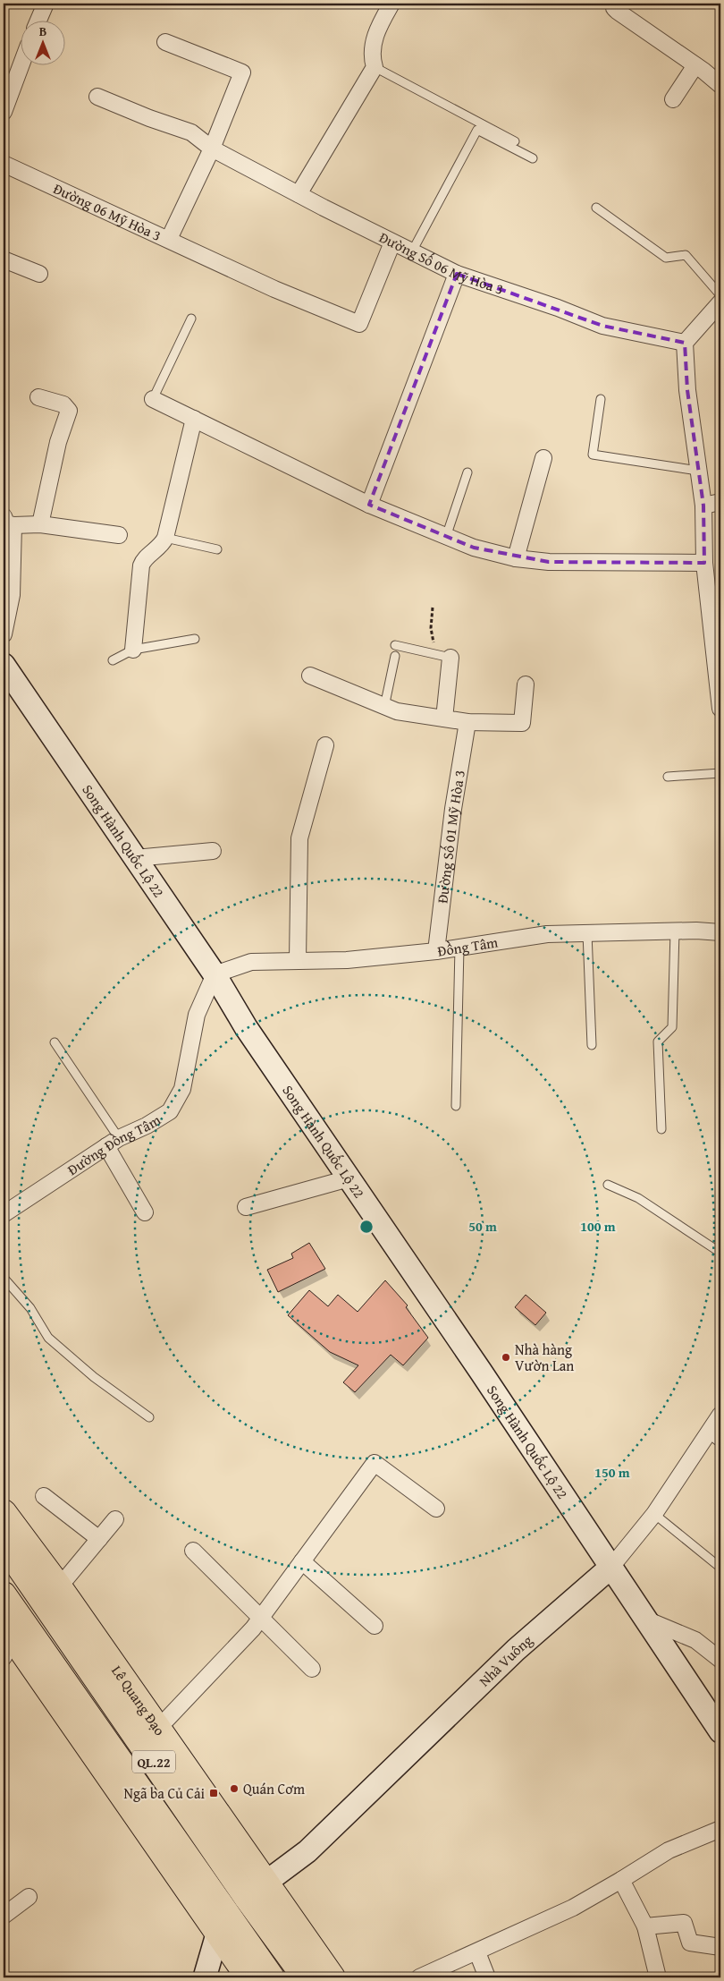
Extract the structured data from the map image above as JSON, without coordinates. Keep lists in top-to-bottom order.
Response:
{
  "streets": {
    "highway": ["Lê Quang Đạo", "QL.22"],
    "street": [
      "Đường 06 Mỹ Hòa 3",
      "Đường Số 06 Mỹ Hòa 3",
      "Đường Số 01 Mỹ Hòa 3",
      "Song Hành Quốc Lộ 22",
      "Đồng Tâm",
      "Đường Đồng Tâm",
      "Nhà Vuông"
    ]
  },
  "crossings": [
    ["Đường 06 Mỹ Hòa 3", "Đường Số 06 Mỹ Hòa 3"],
    ["Đường Số 01 Mỹ Hòa 3", "Đồng Tâm"],
    ["Song Hành Quốc Lộ 22", "Đồng Tâm"],
    ["Song Hành Quốc Lộ 22", "Đường Đồng Tâm"],
    ["Song Hành Quốc Lộ 22", "Nhà Vuông"],
    ["Đồng Tâm", "Đường Đồng Tâm"],
    ["Nhà Vuông", "Lê Quang Đạo"],
    ["Nhà Vuông", "QL.22"]
  ],
  "places": {
    "other": ["Nhà hàng Vườn Lan", "Quán Cơm"],
    "transit": ["Ngã ba Củ Cải"]
  },
  "north": "top",
  "rings": ["50 m", "100 m", "150 m"]
}
